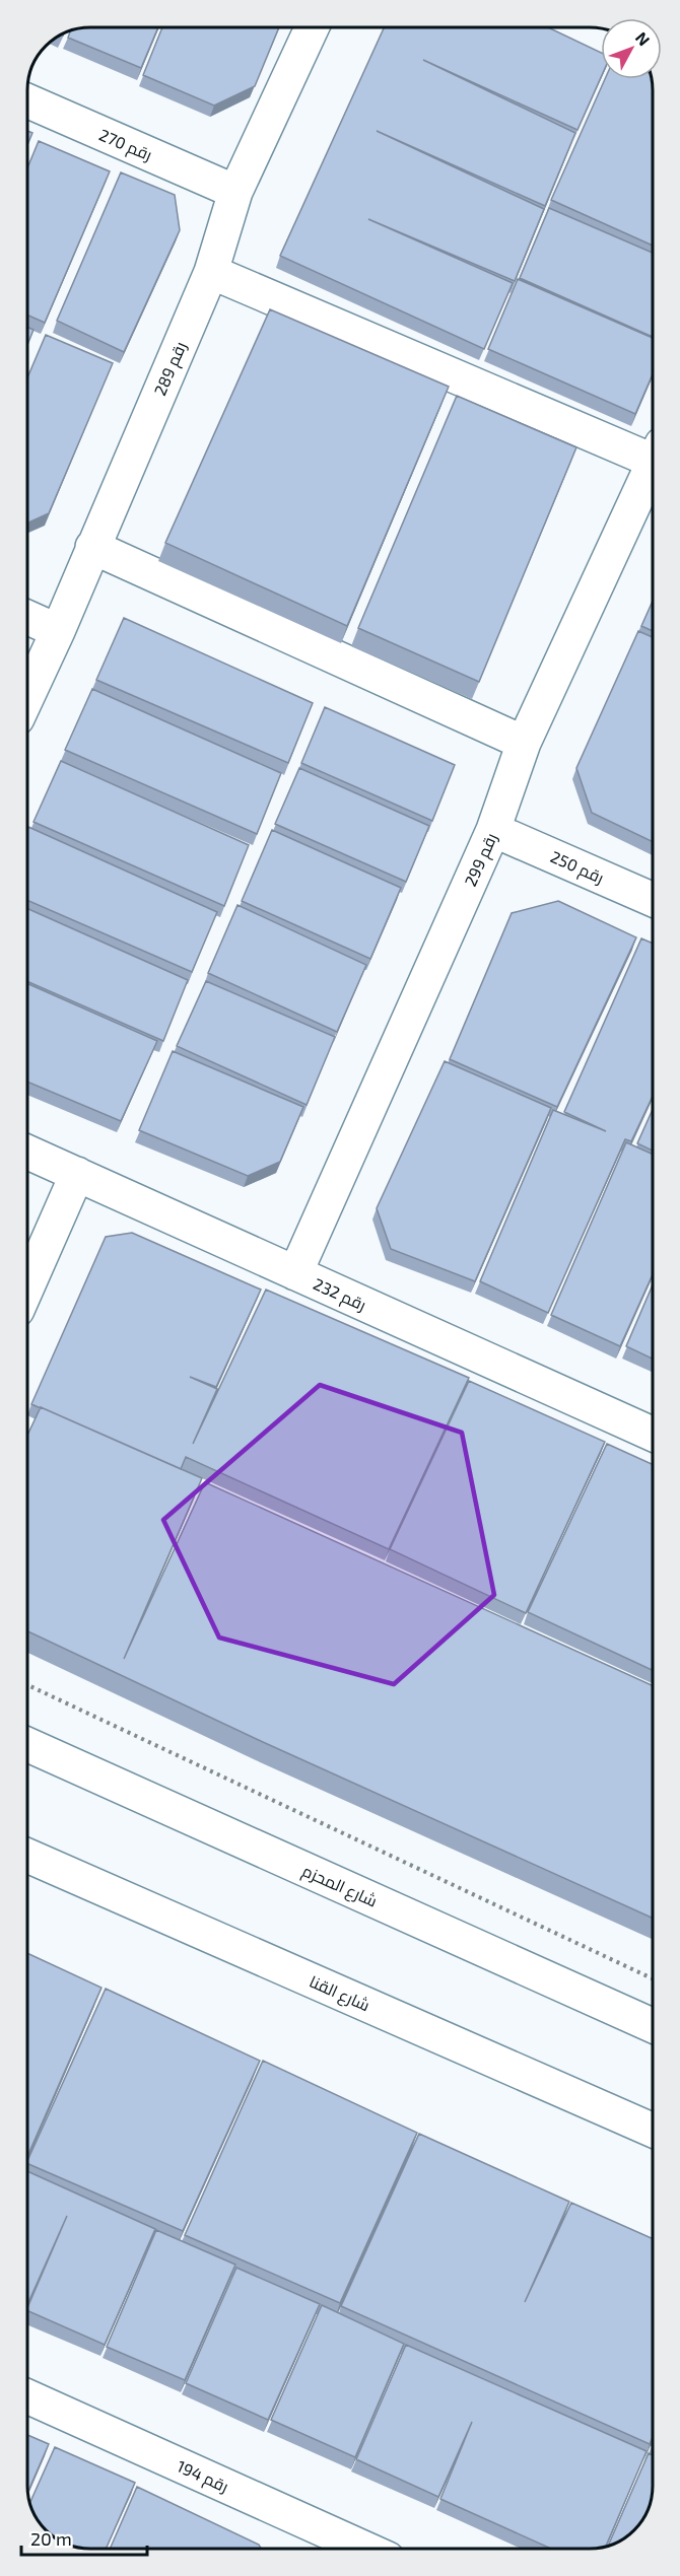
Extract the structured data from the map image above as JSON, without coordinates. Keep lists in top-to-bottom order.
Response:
{
  "streets": {
    "street": [
      "رقم 270",
      "رقم 289",
      "رقم 299",
      "رقم 250",
      "رقم 232",
      "شارع المحزم",
      "شارع القنا",
      "رقم 194"
    ]
  },
  "crossings": [
    ["رقم 270", "رقم 289"],
    ["رقم 299", "رقم 250"],
    ["رقم 299", "رقم 232"]
  ],
  "scale_bar": "20 m",
  "north": "top right"
}
